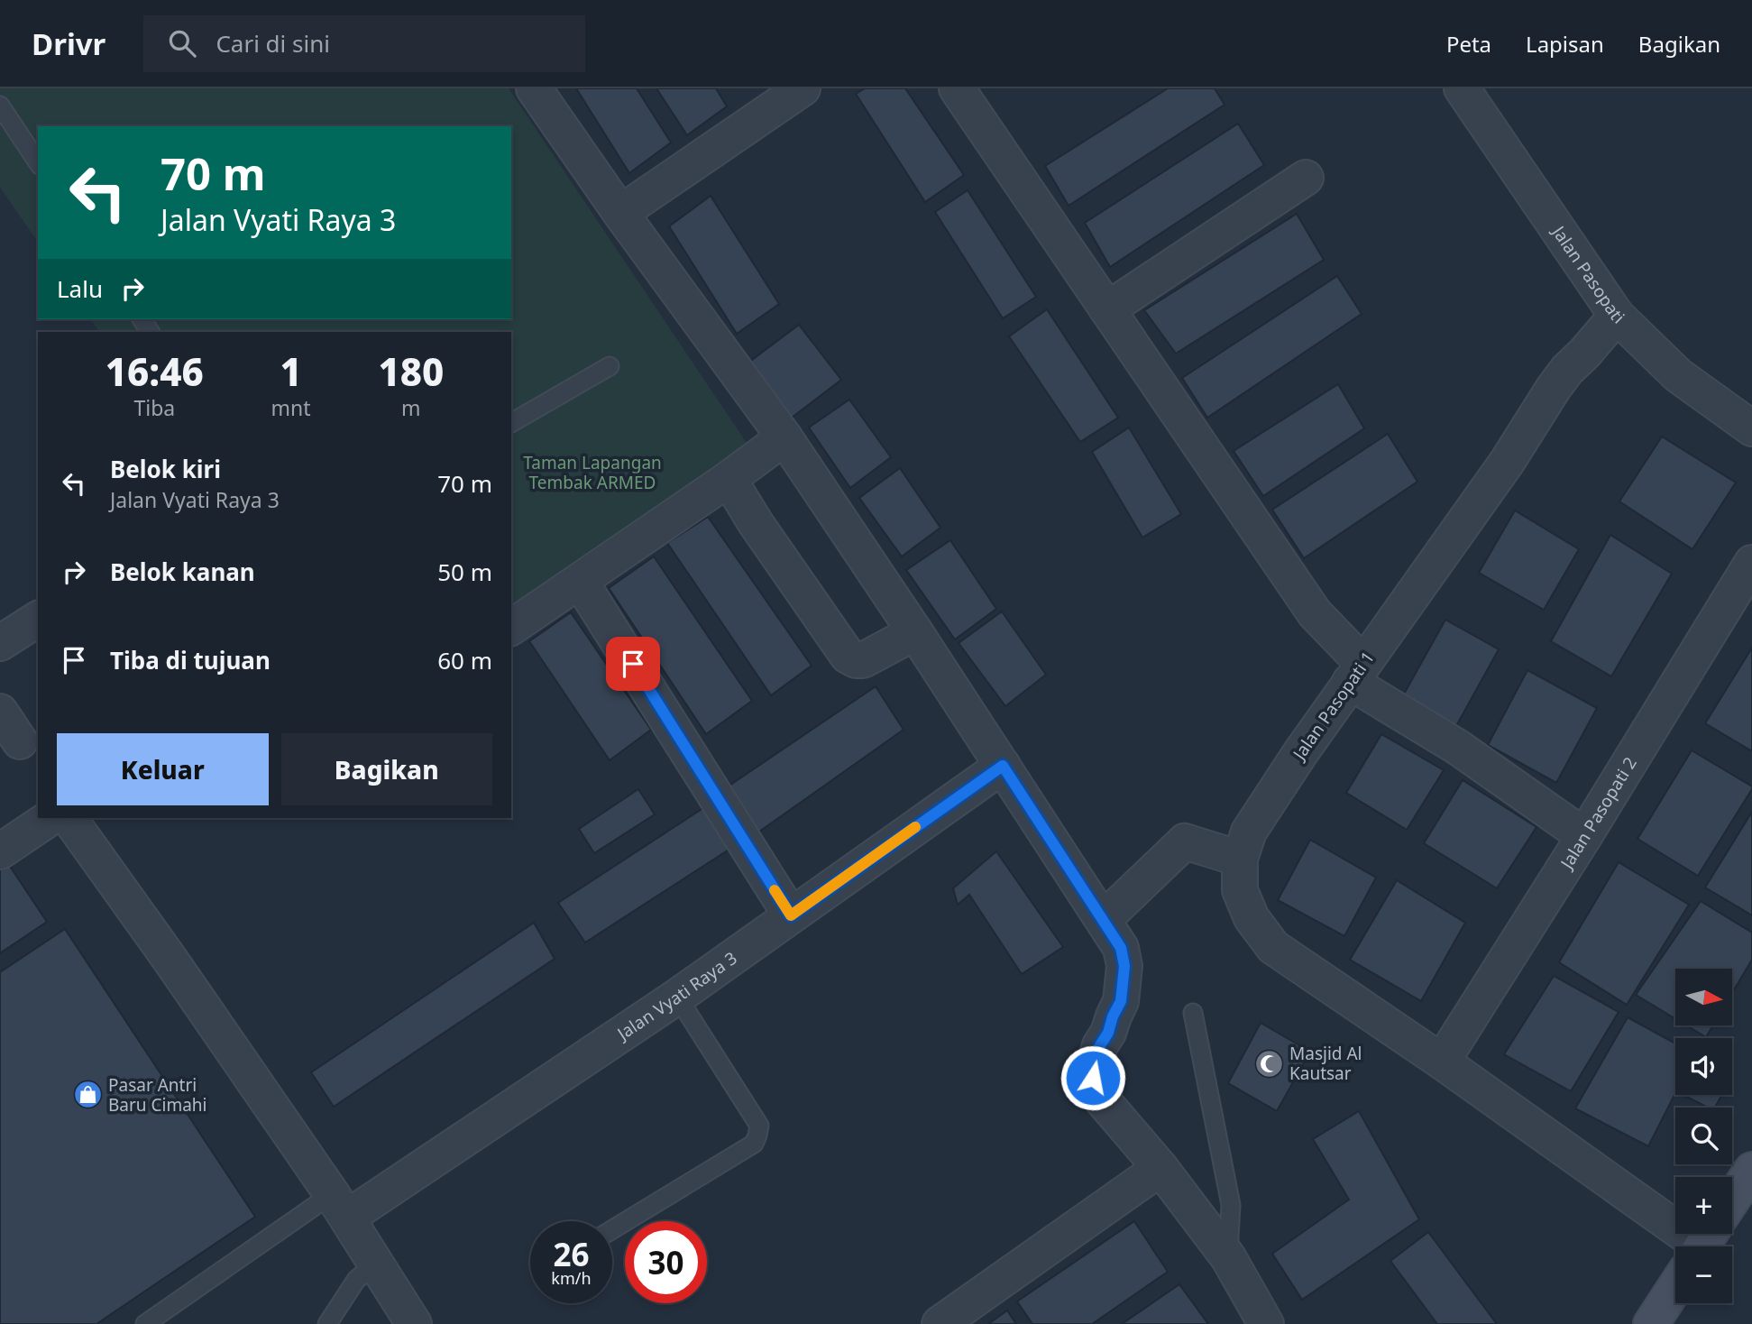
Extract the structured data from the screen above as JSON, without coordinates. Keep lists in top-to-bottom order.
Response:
{
  "streets": {
    "street": [
      "Jalan Pasopati",
      "Jalan Pasopati 1",
      "Jalan Pasopati 2",
      "Jalan Vyati Raya 3"
    ]
  },
  "crossings": [
    ["Jalan Pasopati", "Jalan Pasopati 1"],
    ["Jalan Pasopati 1", "Jalan Pasopati 2"]
  ],
  "parks": ["Taman Lapangan Tembak ARMED"],
  "places": {
    "mosque": ["Masjid Al Kautsar"],
    "shop": ["Pasar Antri Baru Cimahi"]
  },
  "north": "right",
  "page": {
    "header": "Drivr",
    "search": "Cari di sini",
    "nav": ["Peta", "Lapisan", "Bagikan"],
    "turn": ["70 m", "Jalan Vyati Raya 3"],
    "then": "Lalu",
    "eta": [
      "16:46",
      "Tiba",
      "1",
      "mnt",
      "180",
      "m"
    ],
    "list": [
      {
        "name": "Belok kiri",
        "note": "Jalan Vyati Raya 3",
        "value": "70 m"
      },
      {
        "name": "Belok kanan",
        "value": "50 m"
      },
      {
        "name": "Tiba di tujuan",
        "value": "60 m"
      }
    ],
    "buttons": ["Keluar", "Bagikan"],
    "map_buttons": ["+", "−"],
    "speed": "26 km/h",
    "limit": "30"
  }
}
